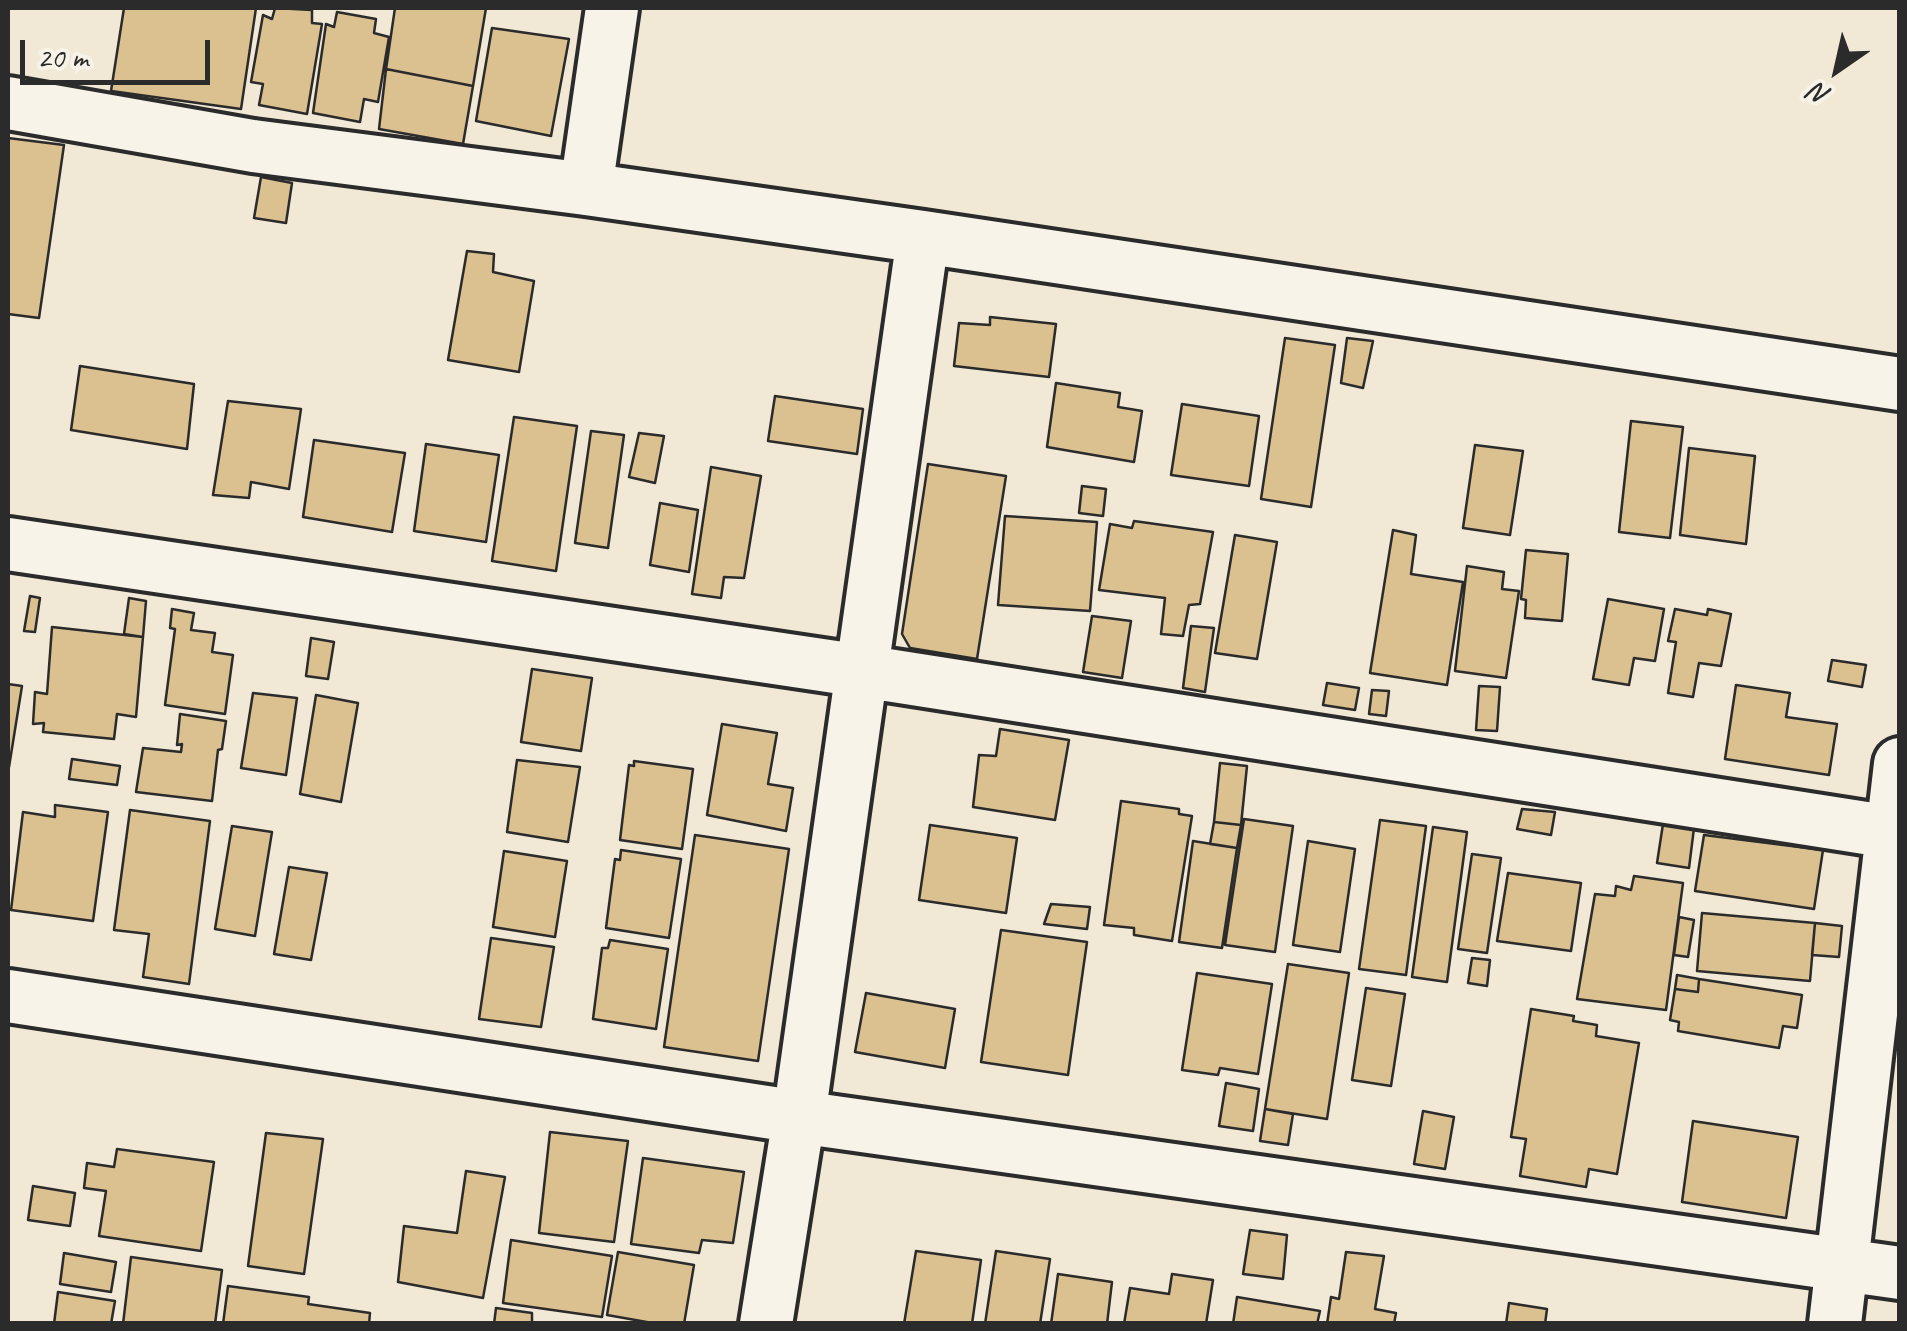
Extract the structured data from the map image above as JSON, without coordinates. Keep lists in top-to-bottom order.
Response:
{
  "scale_bar": "20 m",
  "north": "bottom left"
}
